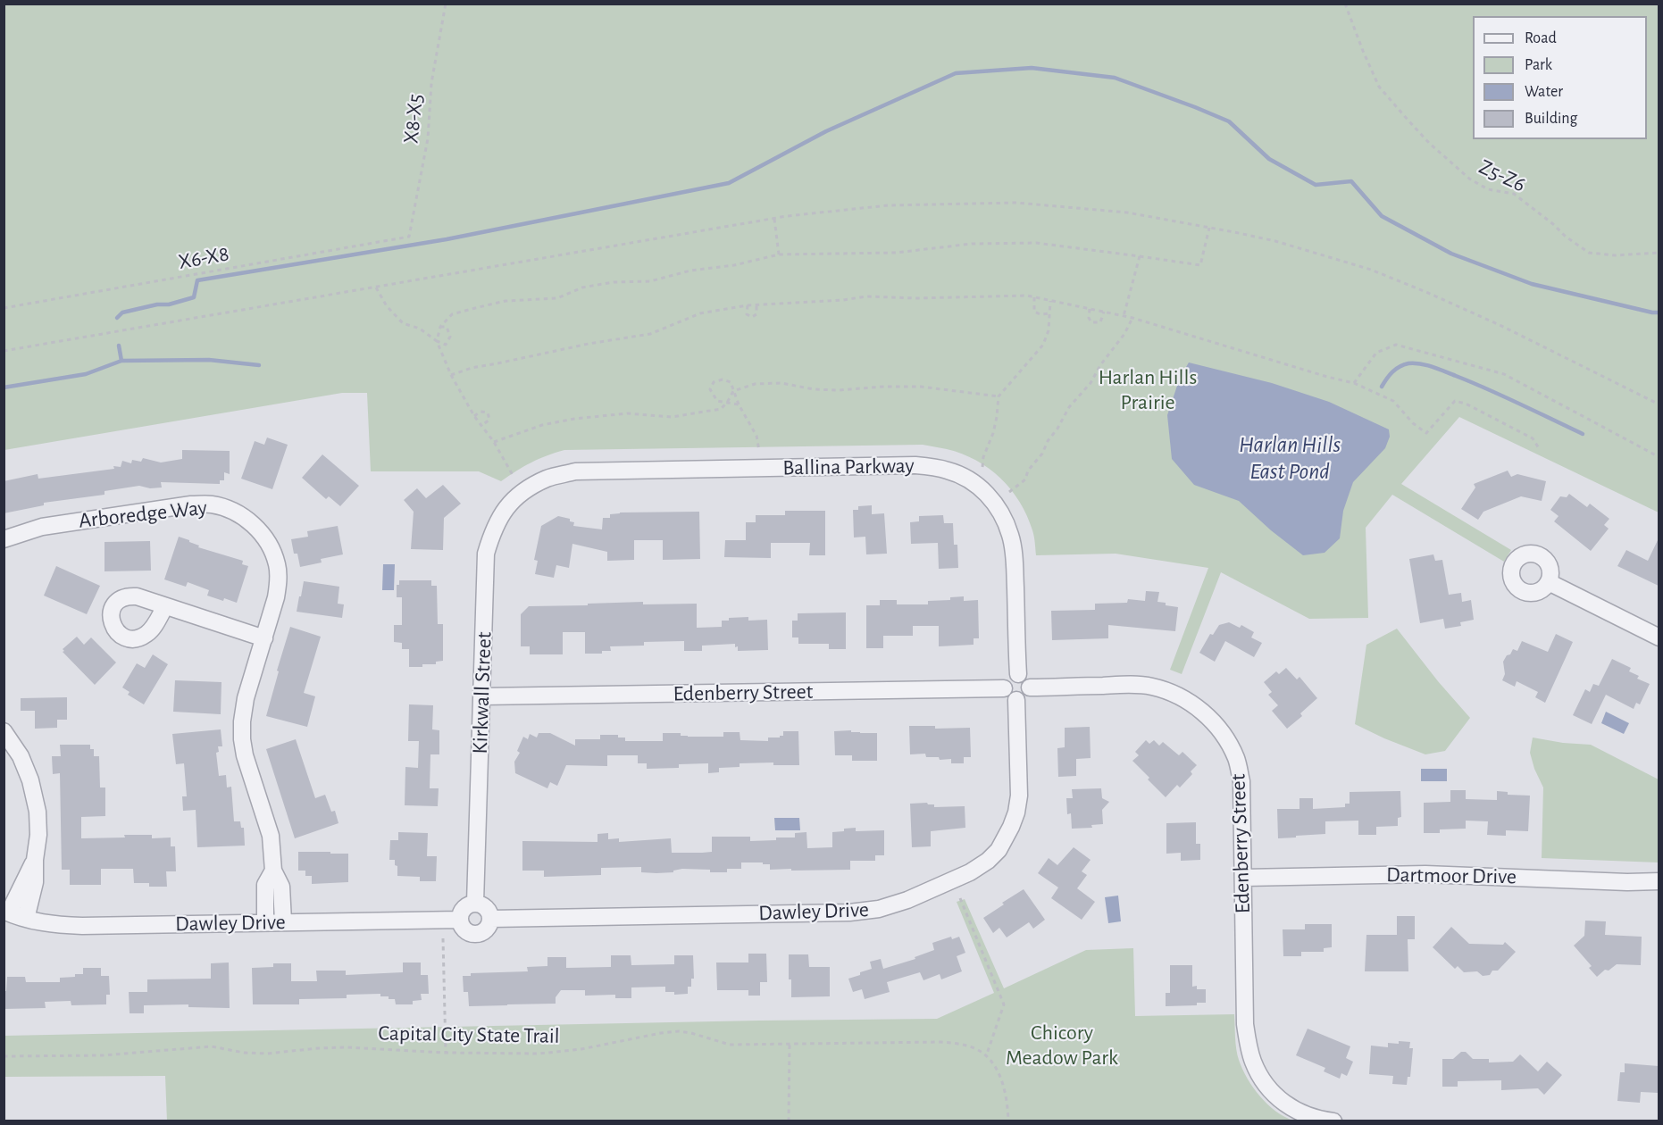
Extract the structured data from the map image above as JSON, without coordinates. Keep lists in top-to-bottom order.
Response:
{
  "streets": {
    "street": [
      "Ballina Parkway",
      "Arboredge Way",
      "Kirkwall Street",
      "Edenberry Street",
      "Dartmoor Drive",
      "Dawley Drive"
    ],
    "path": [
      "X8-X5",
      "Z5-Z6",
      "X6-X8",
      "Capital City State Trail"
    ]
  },
  "crossings": [
    ["X8-X5", "X6-X8"],
    ["Ballina Parkway", "Kirkwall Street"],
    ["Ballina Parkway", "Edenberry Street"],
    ["Ballina Parkway", "Dawley Drive"],
    ["Arboredge Way", "Dawley Drive"],
    ["Kirkwall Street", "Edenberry Street"],
    ["Kirkwall Street", "Dawley Drive"],
    ["Edenberry Street", "Dartmoor Drive"],
    ["Edenberry Street", "Dawley Drive"]
  ],
  "water": ["Harlan Hills East Pond"],
  "parks": ["Harlan Hills Prairie", "Chicory Meadow Park"],
  "legend": [
    "Road",
    "Park",
    "Water",
    "Building"
  ]
}
